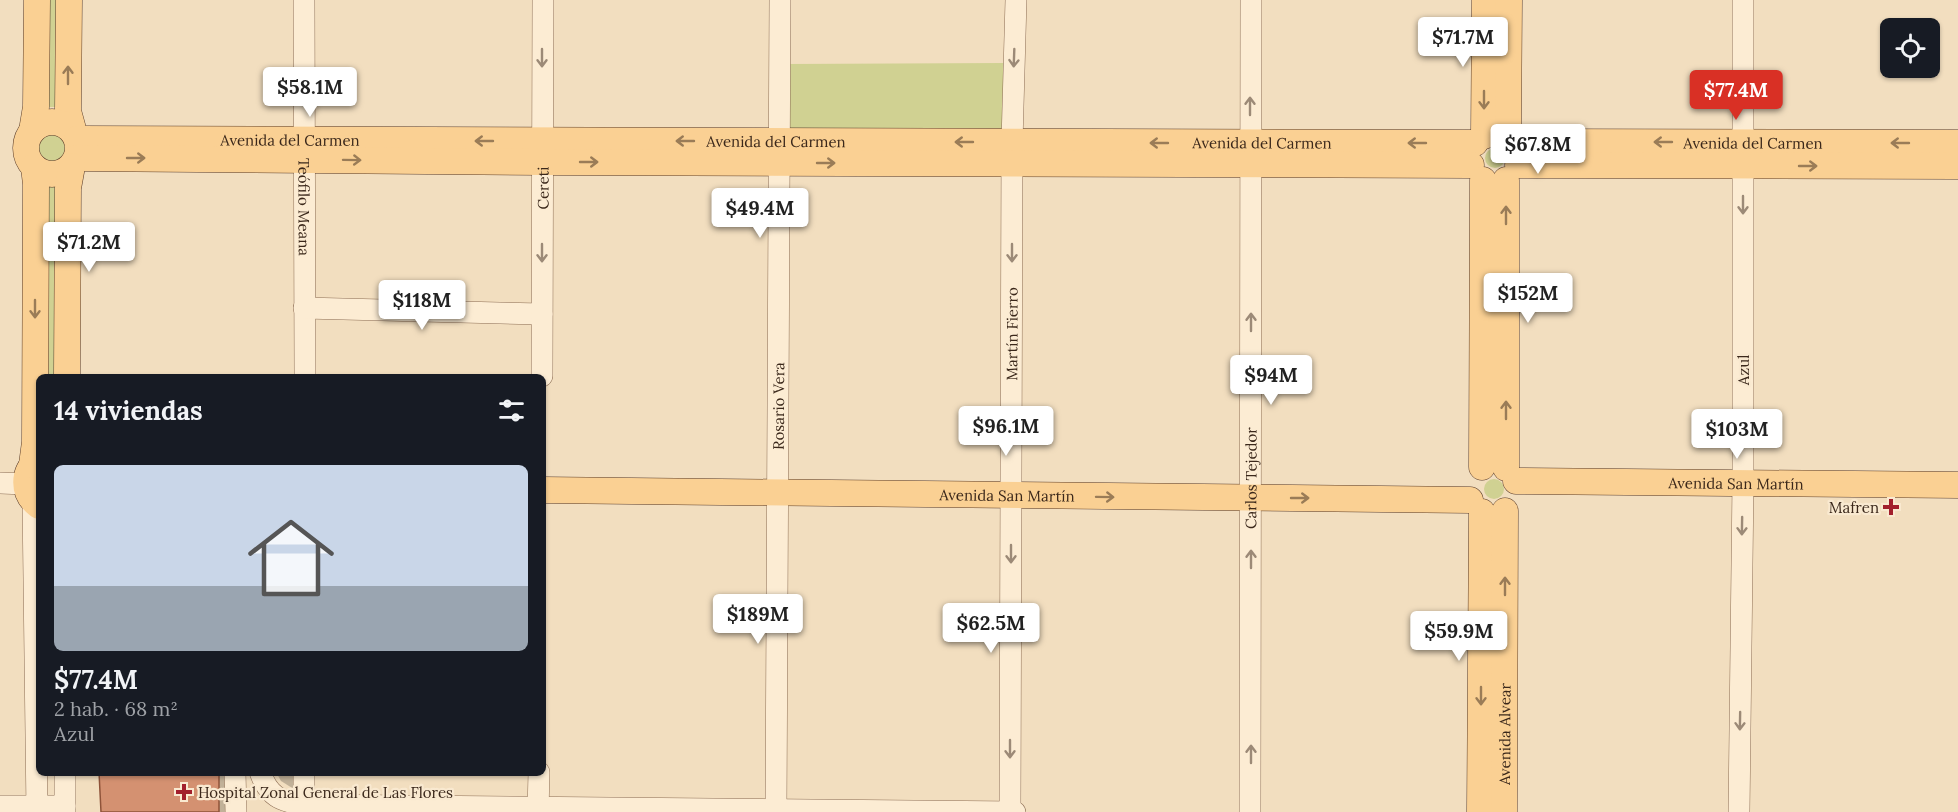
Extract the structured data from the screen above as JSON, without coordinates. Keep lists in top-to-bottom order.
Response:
{
  "streets": {
    "main road": ["Avenida del Carmen", "Avenida San Martín", "Avenida Alvear"],
    "street": [
      "Cereti",
      "Teófilo Meana",
      "Martín Fierro",
      "Azul",
      "Rosario Vera",
      "Carlos Tejedor"
    ]
  },
  "crossings": [
    ["Avenida del Carmen", "Cereti"],
    ["Avenida del Carmen", "Teófilo Meana"],
    ["Avenida del Carmen", "Martín Fierro"],
    ["Avenida del Carmen", "Azul"],
    ["Avenida del Carmen", "Rosario Vera"],
    ["Avenida del Carmen", "Carlos Tejedor"],
    ["Avenida del Carmen", "Avenida Alvear"],
    ["Martín Fierro", "Avenida San Martín"],
    ["Azul", "Avenida San Martín"],
    ["Rosario Vera", "Avenida San Martín"],
    ["Carlos Tejedor", "Avenida San Martín"],
    ["Avenida San Martín", "Avenida Alvear"]
  ],
  "one_way": [
    "Cereti",
    "Martín Fierro",
    "Azul",
    "Carlos Tejedor"
  ],
  "places": {
    "health": ["Mafren", "Hospital Zonal General de Las Flores"]
  },
  "page": {
    "price": [
      "$71.7M",
      "$58.1M",
      "$77.4M",
      "$67.8M",
      "$49.4M",
      "$71.2M",
      "$152M",
      "$118M",
      "$94M",
      "$96.1M",
      "$103M",
      "$189M",
      "$62.5M",
      "$59.9M"
    ],
    "heading": "14 viviendas",
    "list": [
      {
        "name": "$77.4M",
        "note": "2 hab. · 68 m² · Azul"
      }
    ]
  }
}
